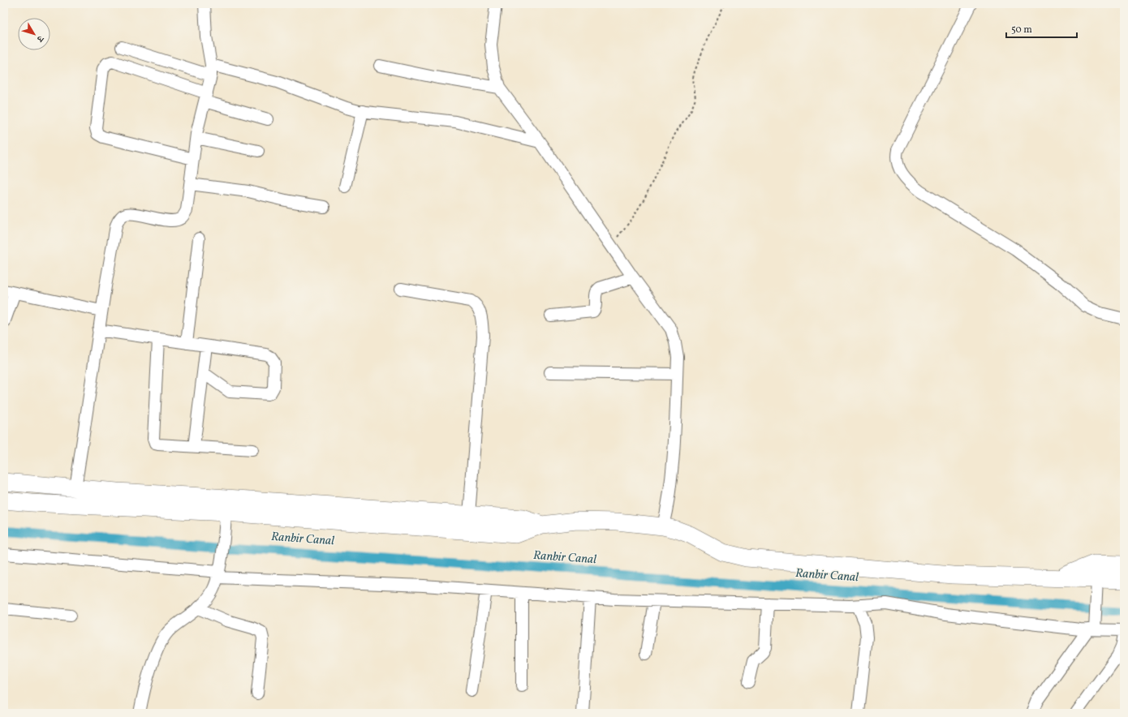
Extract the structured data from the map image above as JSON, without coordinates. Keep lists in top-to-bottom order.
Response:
{
  "water": ["Ranbir Canal"],
  "scale_bar": "50 m",
  "north": "bottom right"
}
